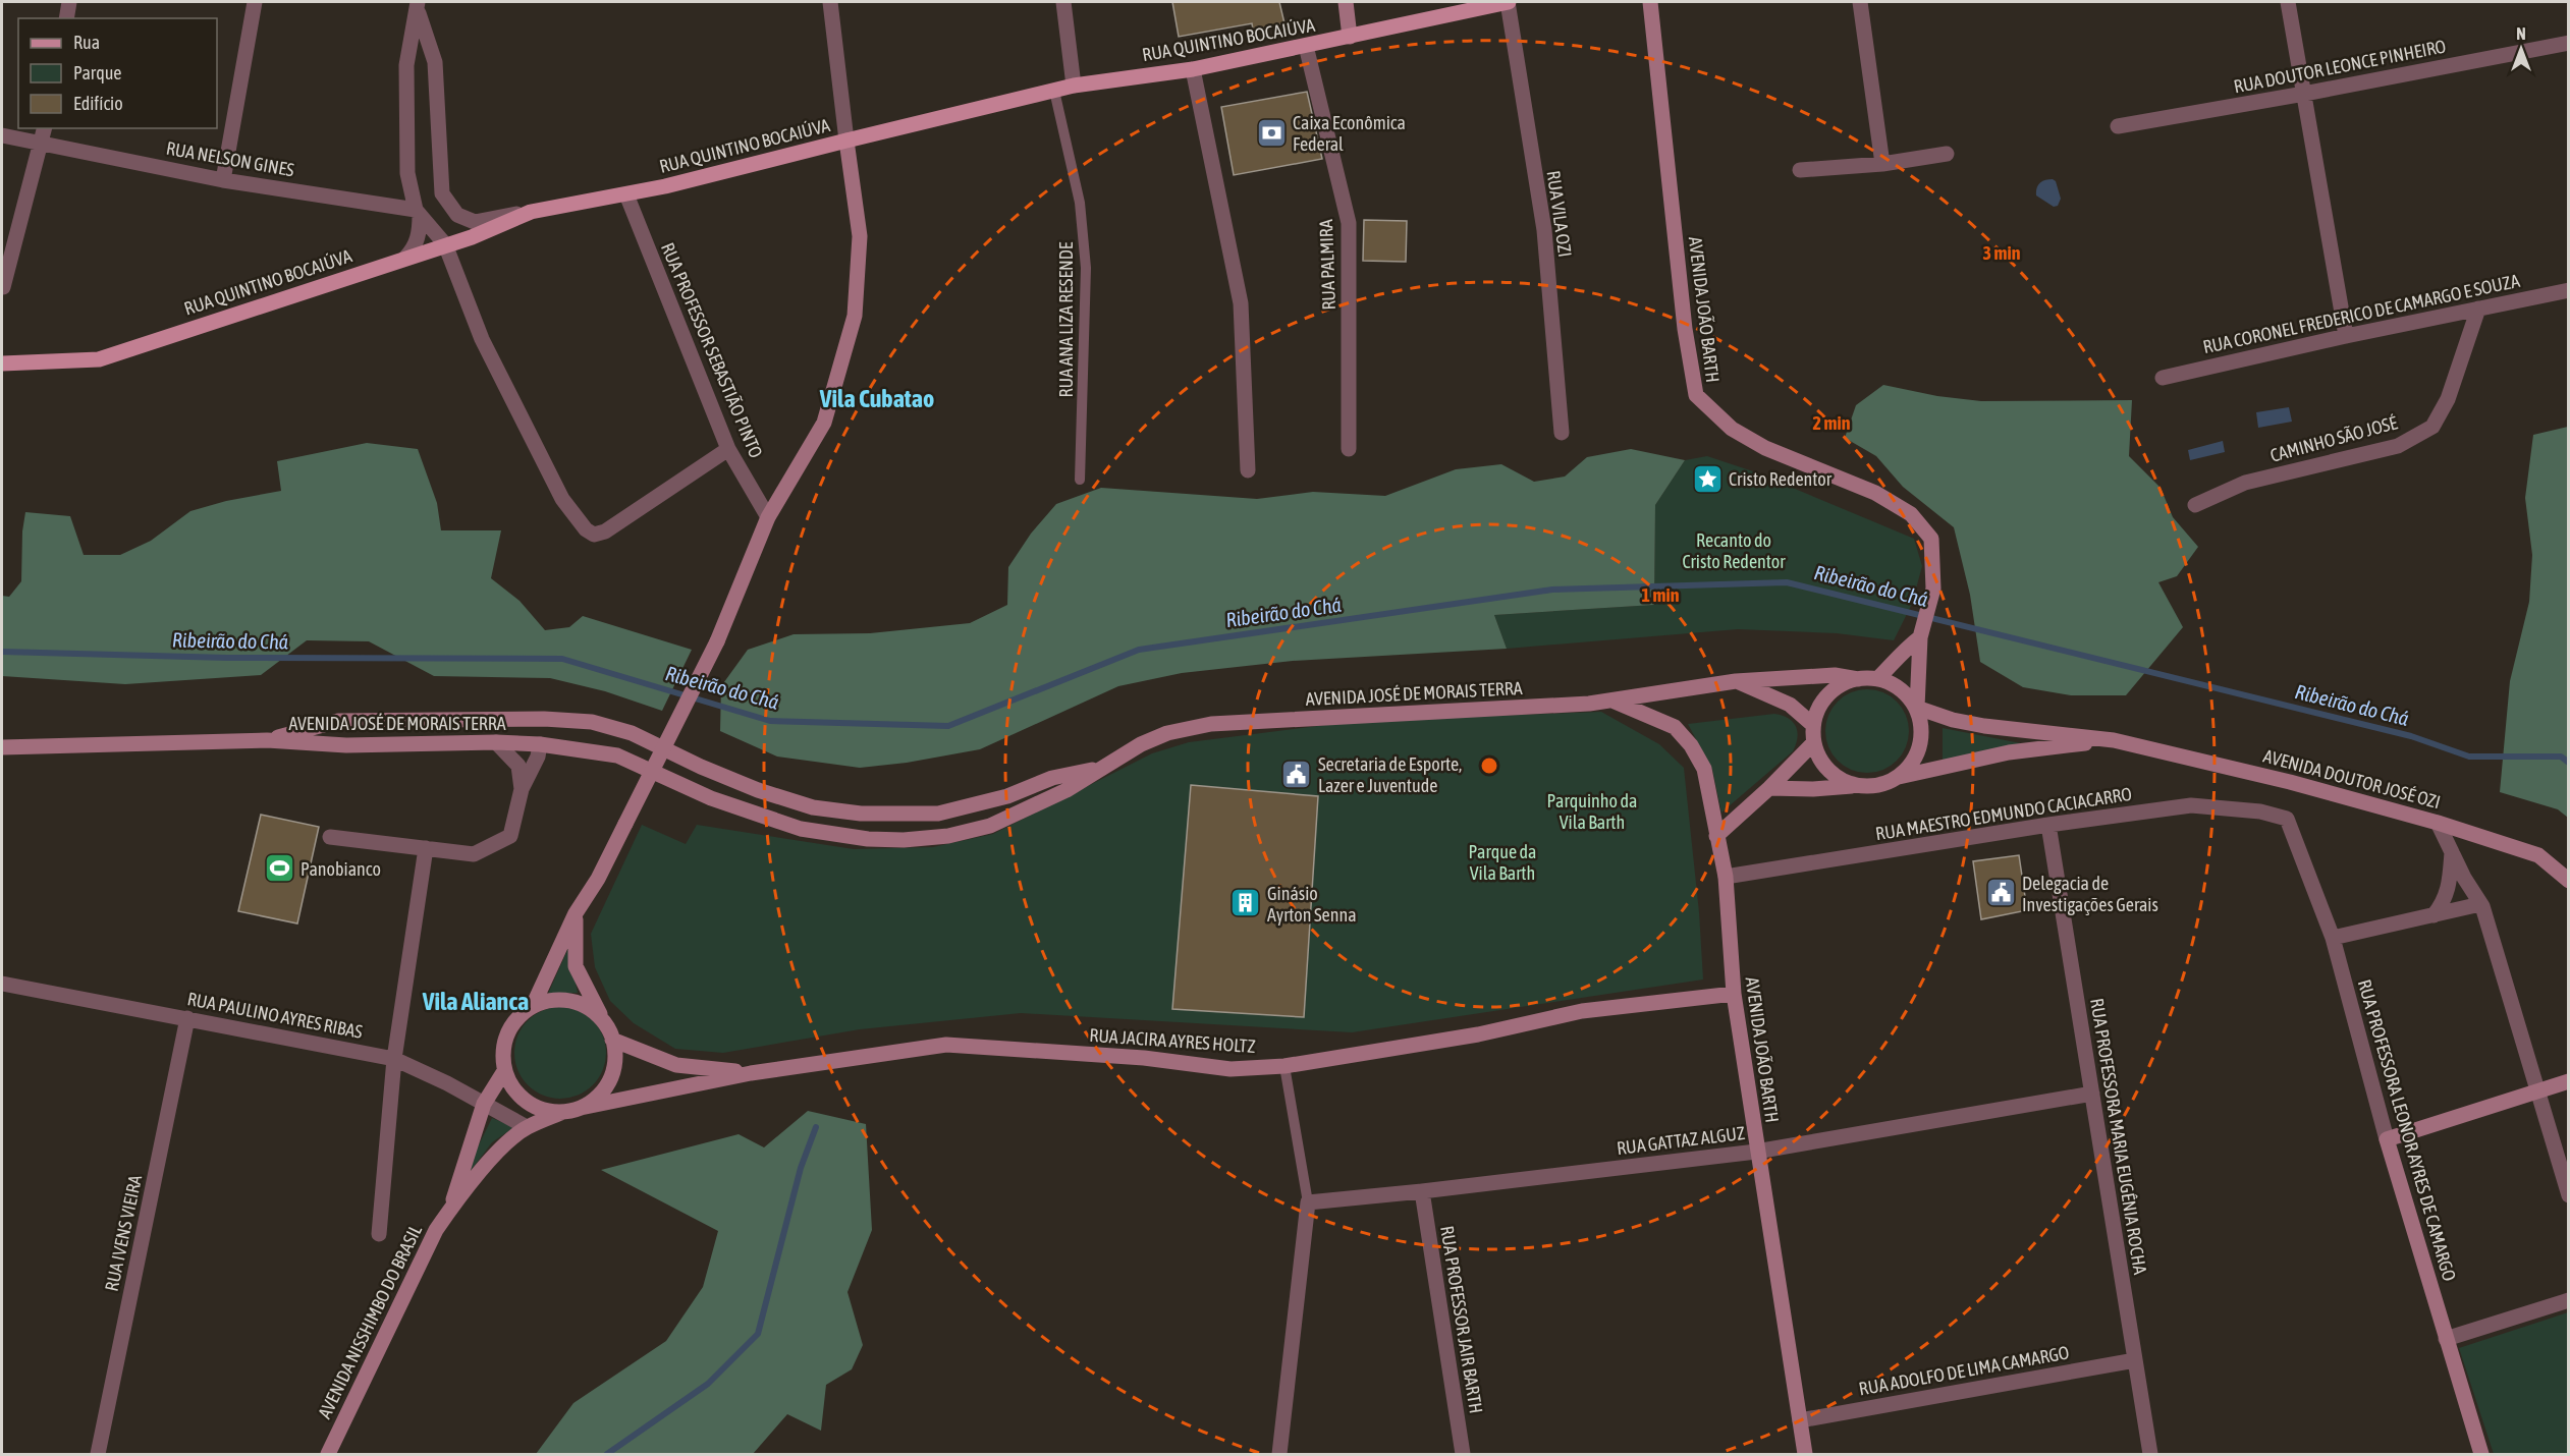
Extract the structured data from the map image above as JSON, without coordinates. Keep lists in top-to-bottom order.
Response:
{
  "streets": {
    "main road": [
      "RUA QUINTINO BOCAIÚVA",
      "AVENIDA JOÃO BARTH",
      "AVENIDA JOSÉ DE MORAIS TERRA",
      "AVENIDA DOUTOR JOSÉ OZI",
      "RUA JACIRA AYRES HOLTZ",
      "RUA PROFESSORA LEONOR AYRES DE CAMARGO",
      "AVENIDA NISSHIMBO DO BRASIL"
    ],
    "street": [
      "RUA DOUTOR LEONCE PINHEIRO",
      "RUA NELSON GINES",
      "RUA VILA OZI",
      "RUA PALMIRA",
      "RUA CORONEL FREDERICO DE CAMARGO E SOUZA",
      "RUA PROFESSOR SEBASTIÃO PINTO",
      "CAMINHO SÃO JOSÉ",
      "RUA MAESTRO EDMUNDO CACIACARRO",
      "RUA PAULINO AYRES RIBAS",
      "RUA PROFESSORA MARIA EUGÊNIA ROCHA",
      "RUA GATTAZ ALGUZ",
      "RUA IVENS VIEIRA",
      "RUA PROFESSOR JAIR BARTH",
      "RUA ADOLFO DE LIMA CAMARGO"
    ],
    "lane": ["RUA ANA LIZA RESENDE"]
  },
  "crossings": [
    ["RUA QUINTINO BOCAIÚVA", "RUA VILA OZI"],
    ["RUA QUINTINO BOCAIÚVA", "RUA PALMIRA"],
    ["RUA QUINTINO BOCAIÚVA", "RUA ANA LIZA RESENDE"],
    ["RUA QUINTINO BOCAIÚVA", "RUA PROFESSOR SEBASTIÃO PINTO"],
    ["AVENIDA JOÃO BARTH", "AVENIDA JOSÉ DE MORAIS TERRA"],
    ["AVENIDA JOÃO BARTH", "AVENIDA DOUTOR JOSÉ OZI"],
    ["AVENIDA JOÃO BARTH", "RUA MAESTRO EDMUNDO CACIACARRO"],
    ["AVENIDA JOÃO BARTH", "RUA JACIRA AYRES HOLTZ"],
    ["AVENIDA JOÃO BARTH", "RUA GATTAZ ALGUZ"],
    ["AVENIDA JOÃO BARTH", "RUA ADOLFO DE LIMA CAMARGO"],
    ["RUA CORONEL FREDERICO DE CAMARGO E SOUZA", "CAMINHO SÃO JOSÉ"],
    ["AVENIDA JOSÉ DE MORAIS TERRA", "AVENIDA DOUTOR JOSÉ OZI"],
    ["RUA MAESTRO EDMUNDO CACIACARRO", "RUA PROFESSORA LEONOR AYRES DE CAMARGO"],
    ["RUA MAESTRO EDMUNDO CACIACARRO", "RUA PROFESSORA MARIA EUGÊNIA ROCHA"],
    ["RUA PAULINO AYRES RIBAS", "RUA IVENS VIEIRA"],
    ["RUA PAULINO AYRES RIBAS", "AVENIDA NISSHIMBO DO BRASIL"],
    ["RUA PROFESSORA MARIA EUGÊNIA ROCHA", "RUA GATTAZ ALGUZ"],
    ["RUA PROFESSORA MARIA EUGÊNIA ROCHA", "RUA ADOLFO DE LIMA CAMARGO"],
    ["RUA GATTAZ ALGUZ", "RUA PROFESSOR JAIR BARTH"]
  ],
  "districts": ["Vila Cubatao", "Vila Alianca"],
  "water": ["Ribeirão do Chá"],
  "parks": ["Recanto do Cristo Redentor", "Parquinho da Vila Barth", "Parque da Vila Barth"],
  "places": {
    "bank": ["Caixa Econômica Federal"],
    "place": ["Cristo Redentor"],
    "public building": ["Secretaria de Esporte, Lazer e Juventude", "Delegacia de Investigações Gerais"],
    "sports": ["Panobianco"],
    "building": ["Ginásio Ayrton Senna"]
  },
  "legend": ["Rua", "Parque", "Edifício"],
  "north": "top",
  "rings": ["3 min", "2 min", "1 min"]
}
